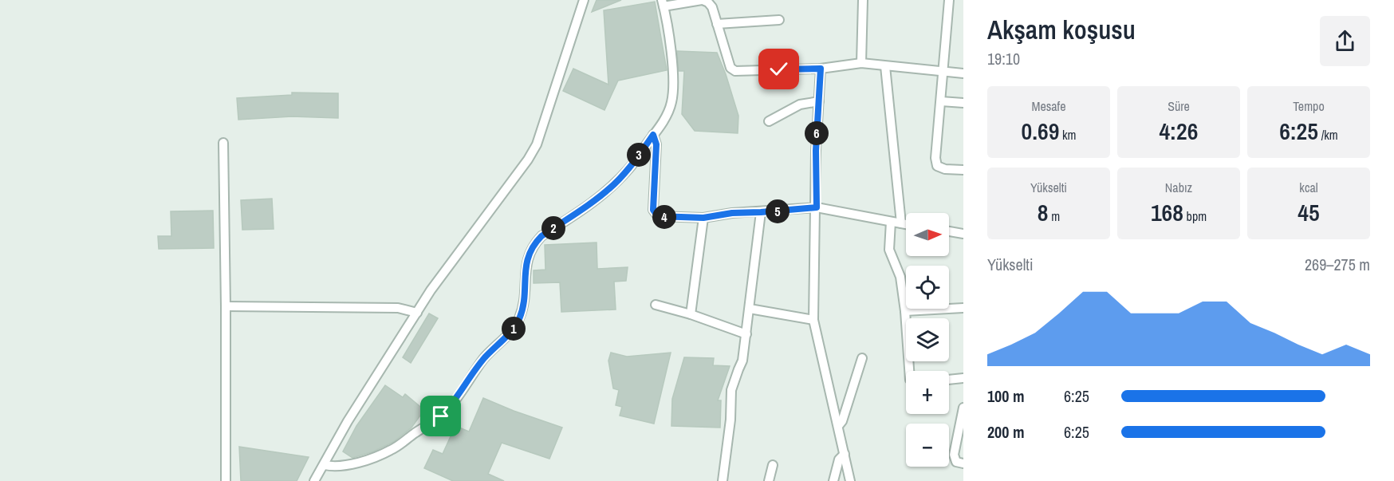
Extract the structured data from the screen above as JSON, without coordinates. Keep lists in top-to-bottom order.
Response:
{
  "north": "right",
  "page": {
    "heading": ["Akşam koşusu", "19:10"],
    "stats": [
      ["Mesafe", "0.69 km"],
      ["Süre", "4:26"],
      ["Tempo", "6:25 /km"],
      ["Yükselti", "8 m"],
      ["Nabız", "168 bpm"],
      ["kcal", "45"]
    ],
    "pins": [
      "6",
      "3",
      "5",
      "4",
      "2",
      "1"
    ],
    "map_buttons": ["+", "−"],
    "chart": ["Yükselti", "269–275 m"],
    "list": [
      {
        "name": "100 m",
        "note": "6:25"
      },
      {
        "name": "200 m",
        "note": "6:25"
      }
    ]
  }
}
